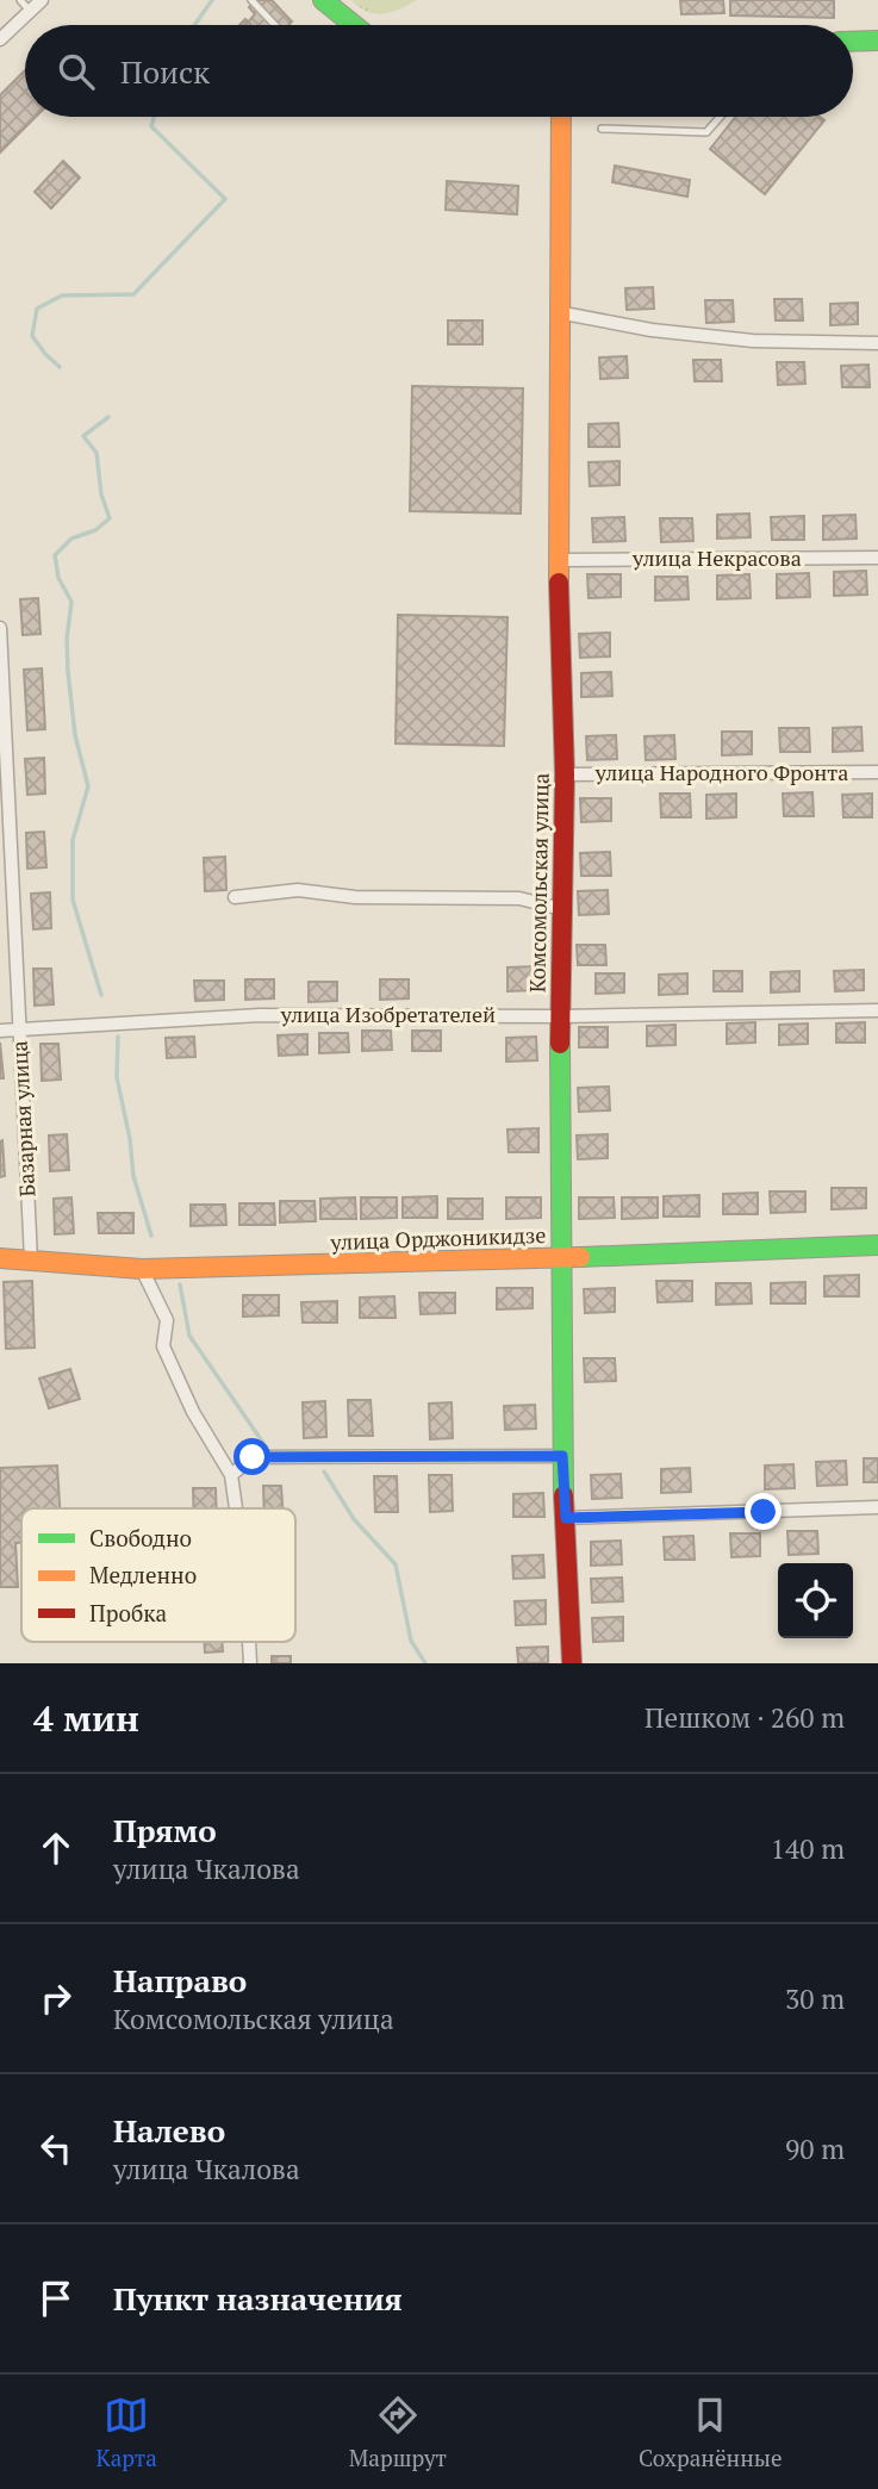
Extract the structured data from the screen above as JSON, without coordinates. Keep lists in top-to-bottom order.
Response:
{
  "streets": {
    "street": [
      "улица Некрасова",
      "улица Народного Фронта",
      "Комсомольская улица",
      "улица Изобретателей",
      "Базарная улица",
      "улица Орджоникидзе"
    ]
  },
  "crossings": [
    ["улица Некрасова", "Комсомольская улица"],
    ["улица Народного Фронта", "Комсомольская улица"],
    ["Комсомольская улица", "улица Изобретателей"],
    ["Комсомольская улица", "улица Орджоникидзе"],
    ["улица Изобретателей", "Базарная улица"],
    ["Базарная улица", "улица Орджоникидзе"]
  ],
  "legend": ["Свободно", "Медленно", "Пробка"],
  "page": {
    "search": "Поиск",
    "heading": ["4 мин", "Пешком · 260 m"],
    "list": [
      ["Прямо", "улица Чкалова", "140 m"],
      ["Направо", "Комсомольская улица", "30 m"],
      ["Налево", "улица Чкалова", "90 m"],
      "Пункт назначения"
    ],
    "nav": ["Карта", "Маршрут", "Сохранённые"]
  }
}
